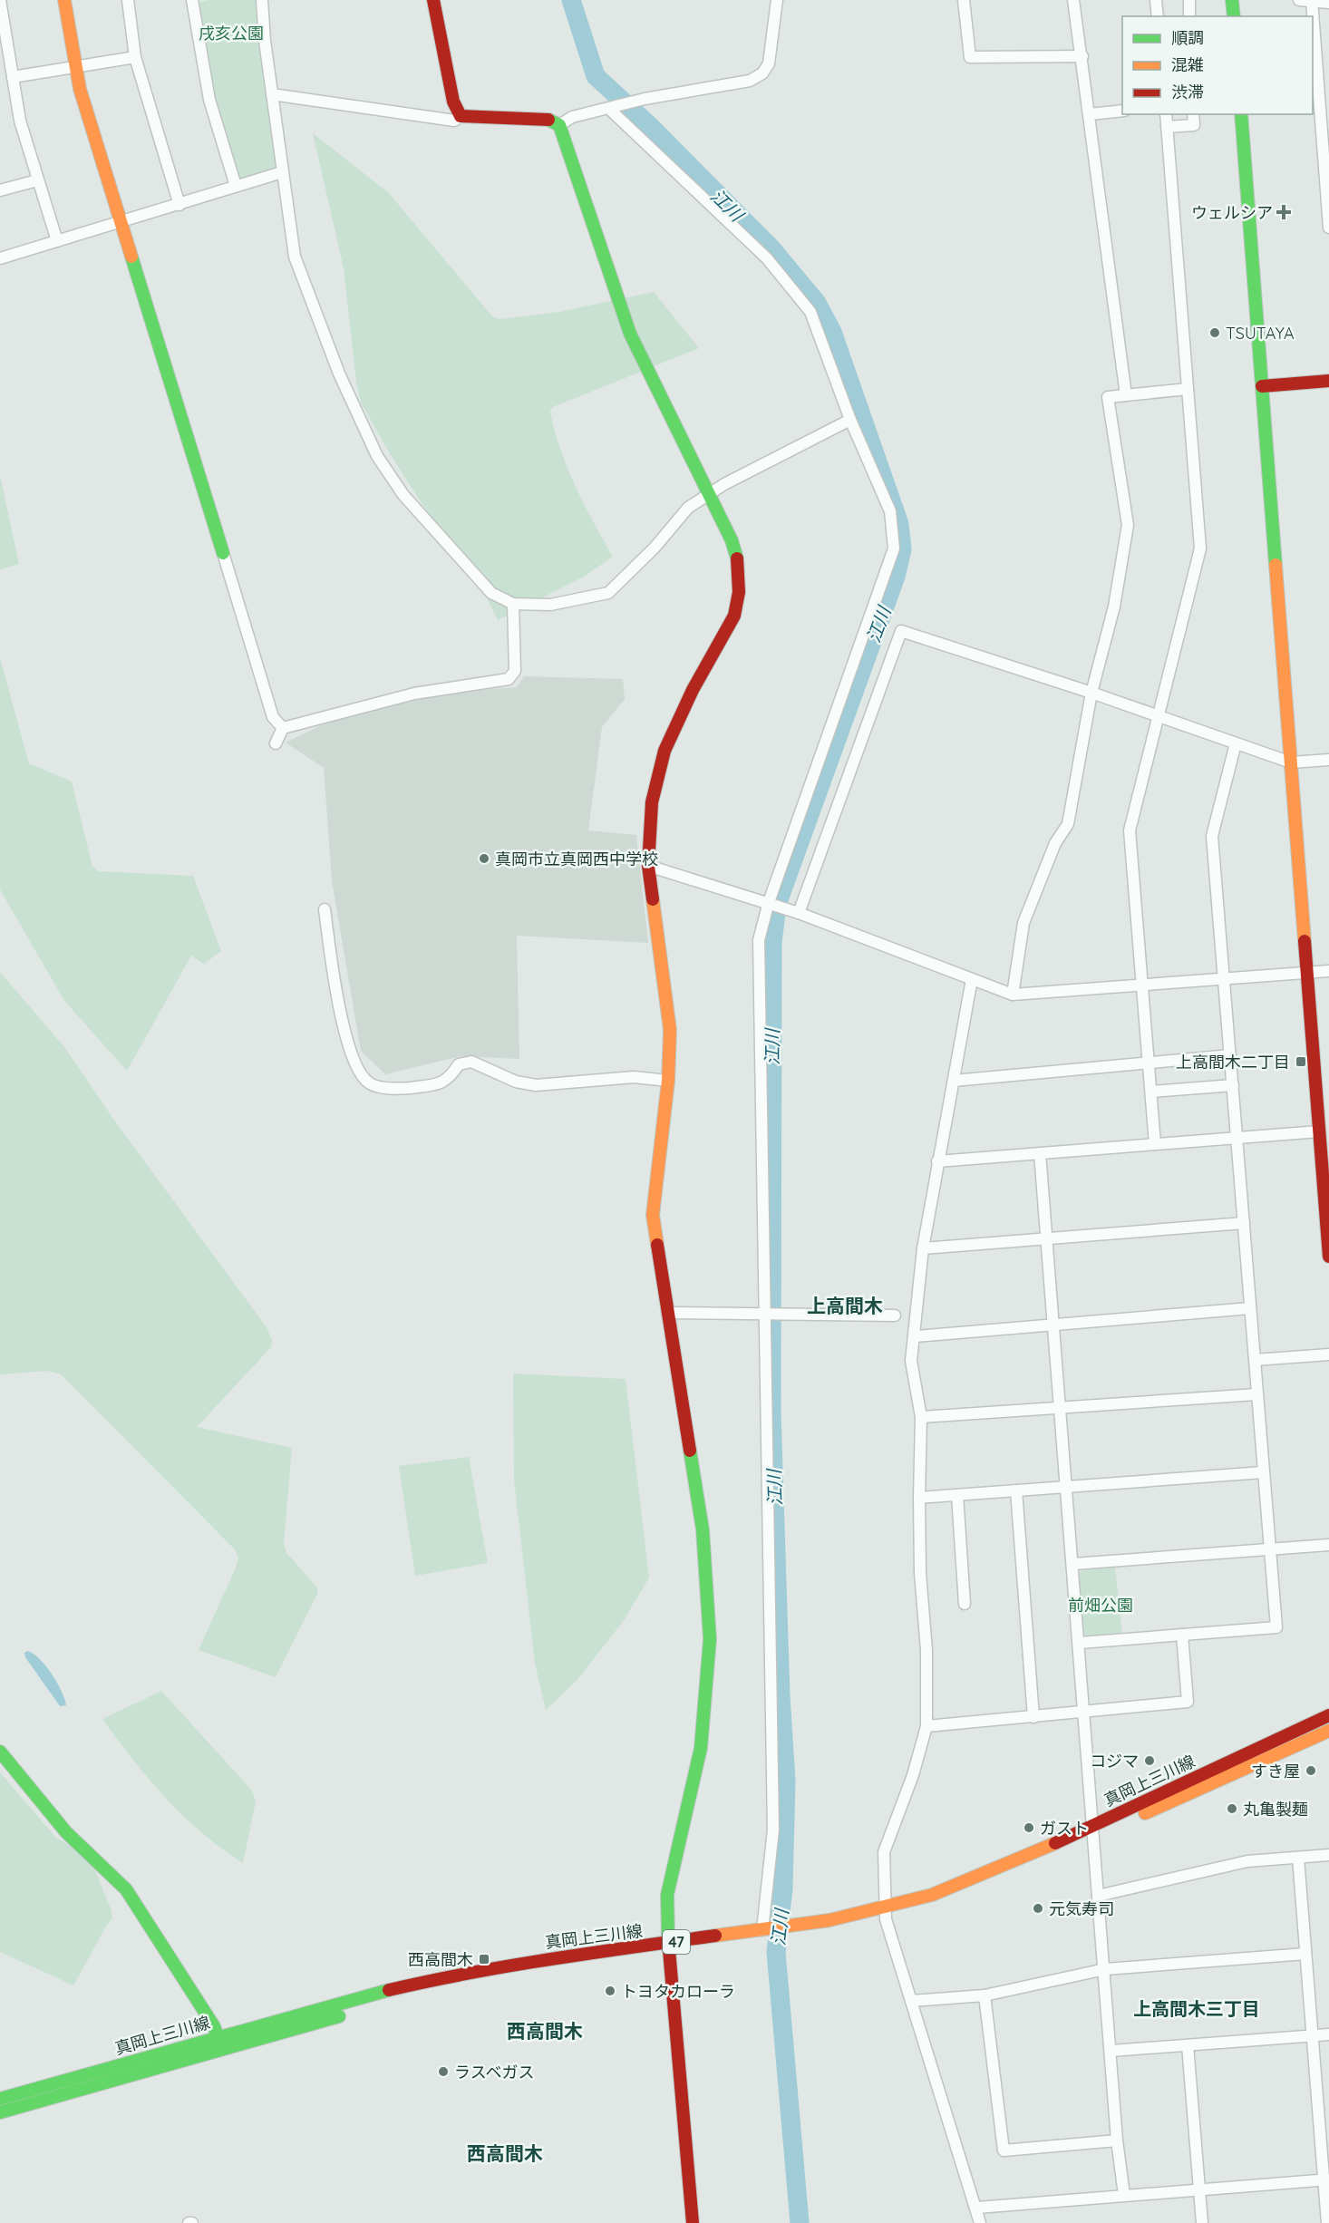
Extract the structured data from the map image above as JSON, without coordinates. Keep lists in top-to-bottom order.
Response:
{
  "streets": {
    "street": ["真岡上三川線", "47"]
  },
  "districts": [
    "上高間木",
    "上高間木三丁目",
    "西高間木",
    "西高間木"
  ],
  "water": ["江川"],
  "parks": ["戌亥公園", "前畑公園"],
  "places": {
    "health": ["ウェルシア"],
    "other": [
      "TSUTAYA",
      "真岡市立真岡西中学校",
      "コジマ",
      "すき屋",
      "丸亀製麺",
      "ガスト",
      "元気寿司",
      "トヨタカローラ",
      "ラスベガス"
    ],
    "transit": ["上高間木二丁目", "西高間木"]
  },
  "legend": ["順調", "混雑", "渋滞"]
}
